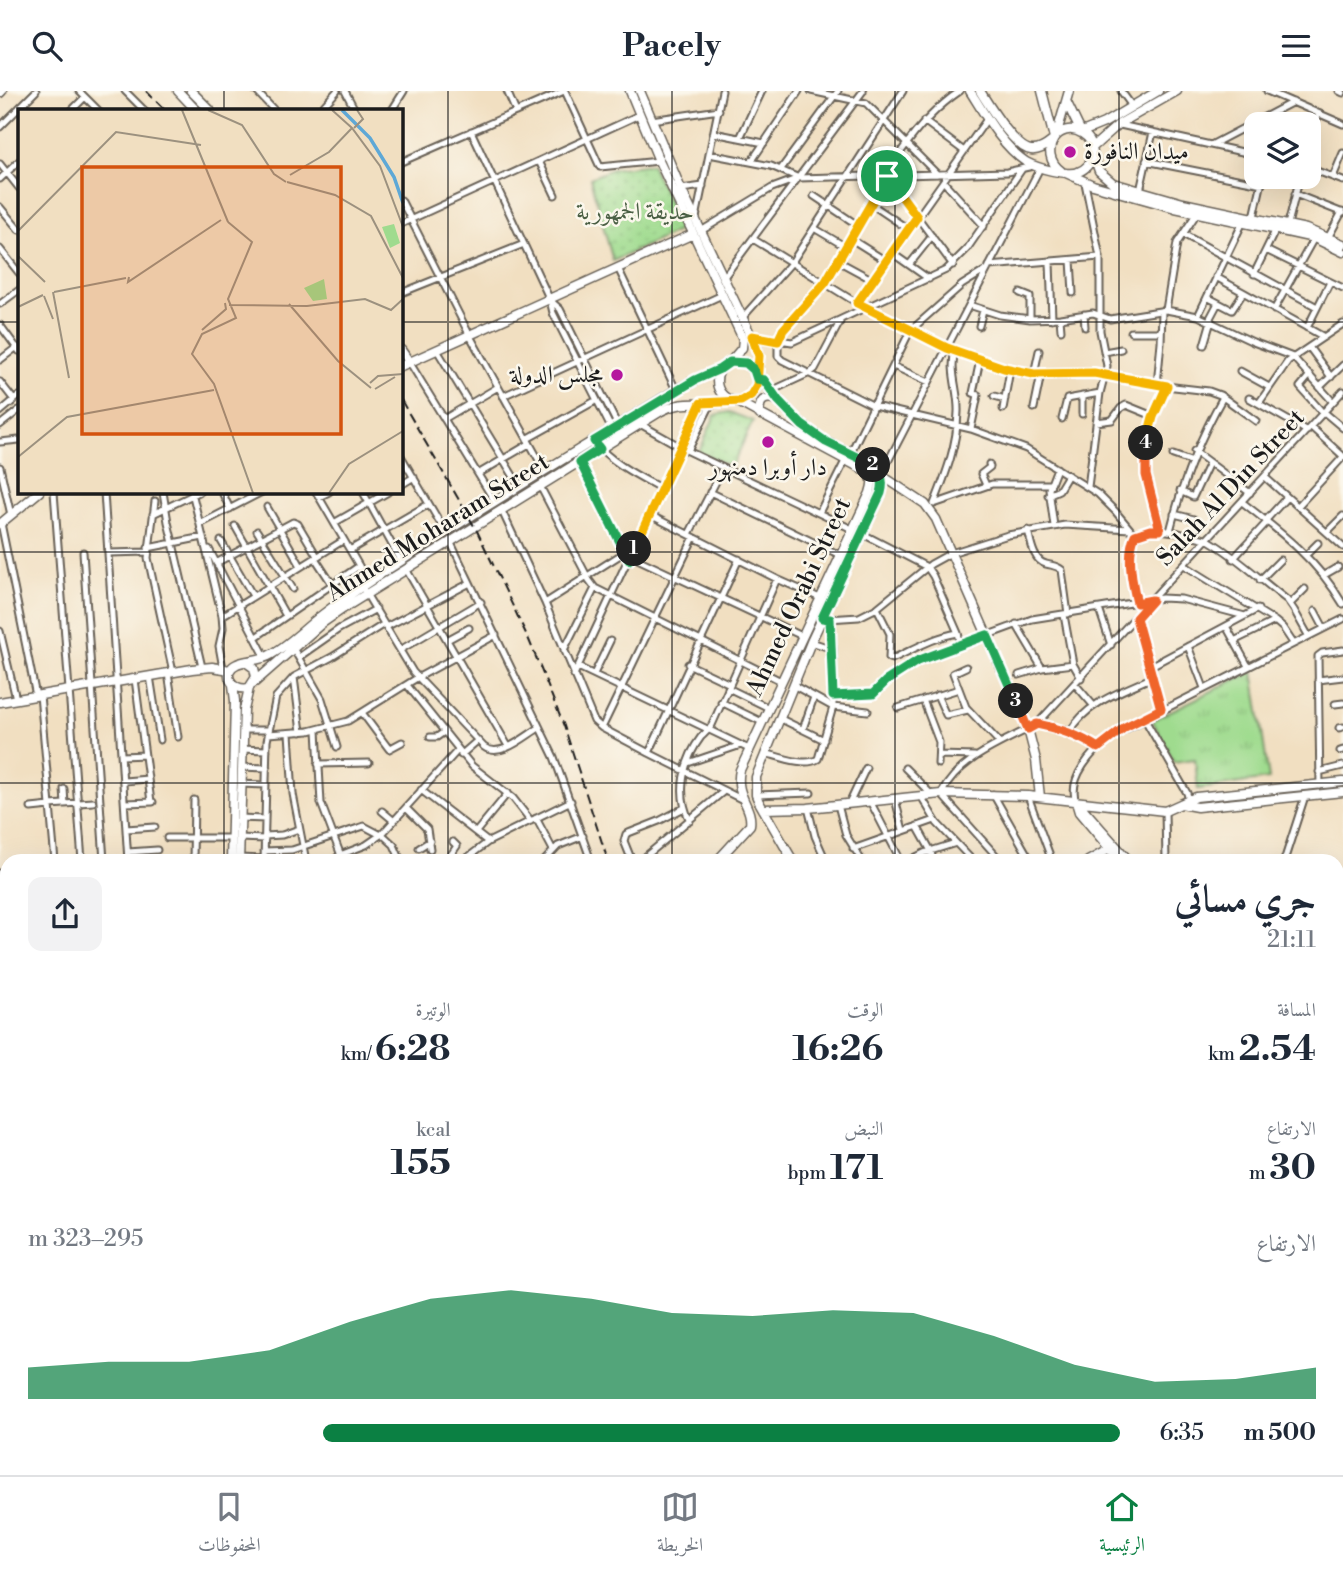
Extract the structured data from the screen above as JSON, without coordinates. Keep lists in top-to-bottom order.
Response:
{
  "streets": {
    "main road": ["Ahmed Moharam Street", "Ahmed Orabi Street"],
    "street": ["Salah Al Din Street"]
  },
  "crossings": [
    ["Ahmed Moharam Street", "Ahmed Orabi Street"]
  ],
  "parks": ["حديقة الجمهورية"],
  "places": ["ميدان النافورة", "مجلس الدولة", "دار أوبرا دمنهور"],
  "page": {
    "header": "Pacely",
    "pins": [
      "4",
      "2",
      "1",
      "3"
    ],
    "heading": ["جري مسائي", "21:11"],
    "stats": [
      ["المسافة", "2.54 km"],
      ["الوقت", "16:26"],
      ["الوتيرة", "6:28 /km"],
      ["الارتفاع", "30 m"],
      ["النبض", "171 bpm"],
      ["kcal", "155"]
    ],
    "chart": ["الارتفاع", "295–323 m"],
    "list": [
      {
        "name": "500 m",
        "note": "6:35"
      }
    ],
    "tabs": ["الرئيسية", "الخريطة", "المحفوظات"]
  }
}
